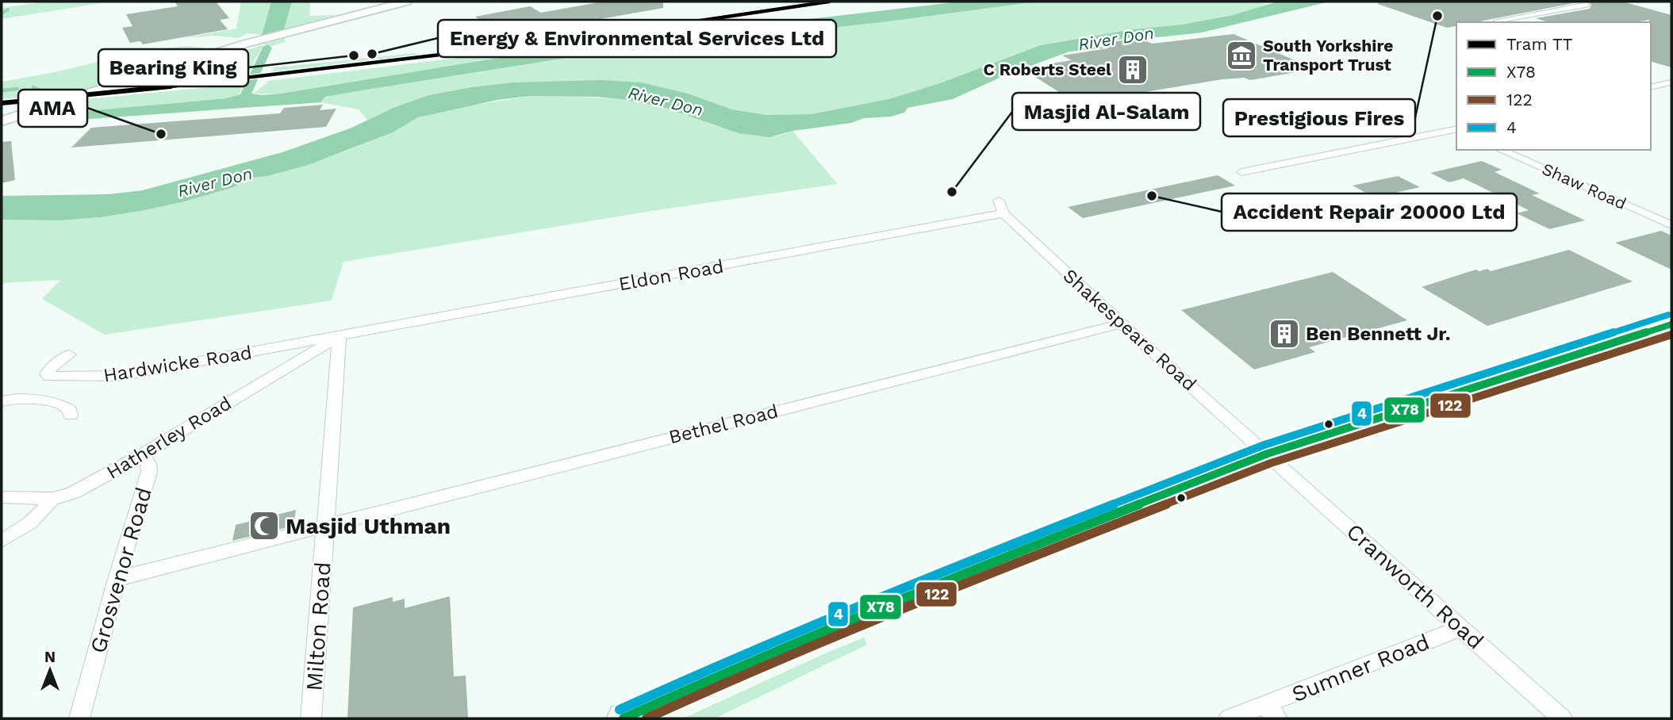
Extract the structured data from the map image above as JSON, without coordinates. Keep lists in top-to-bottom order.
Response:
{
  "streets": {
    "street": [
      "Shaw Road",
      "Eldon Road",
      "Shakespeare Road",
      "Hardwicke Road",
      "Bethel Road",
      "Hatherley Road",
      "Grosvenor Road",
      "Cranworth Road",
      "Milton Road",
      "Sumner Road"
    ]
  },
  "crossings": [
    ["Eldon Road", "Shakespeare Road"],
    ["Eldon Road", "Hardwicke Road"],
    ["Eldon Road", "Hatherley Road"],
    ["Eldon Road", "Milton Road"],
    ["Shakespeare Road", "Bethel Road"],
    ["Shakespeare Road", "Cranworth Road"],
    ["Hardwicke Road", "Hatherley Road"],
    ["Hardwicke Road", "Milton Road"],
    ["Bethel Road", "Grosvenor Road"],
    ["Bethel Road", "Milton Road"],
    ["Hatherley Road", "Grosvenor Road"],
    ["Hatherley Road", "Milton Road"],
    ["Cranworth Road", "Sumner Road"]
  ],
  "water": ["River Don"],
  "places": {
    "other": [
      "Prestigious Fires",
      "Energy & Environmental Services Ltd",
      "Bearing King",
      "AMA",
      "Masjid Al-Salam",
      "Accident Repair 20000 Ltd"
    ],
    "museum": ["South Yorkshire Transport Trust"],
    "building": ["C Roberts Steel", "Ben Bennett Jr."],
    "mosque": ["Masjid Uthman"]
  },
  "lines": [
    "tram line TT",
    "transit line 4",
    "transit line X78",
    "transit line 122"
  ],
  "legend": [
    "Tram TT",
    "X78",
    "122",
    "4"
  ],
  "north": "top"
}
